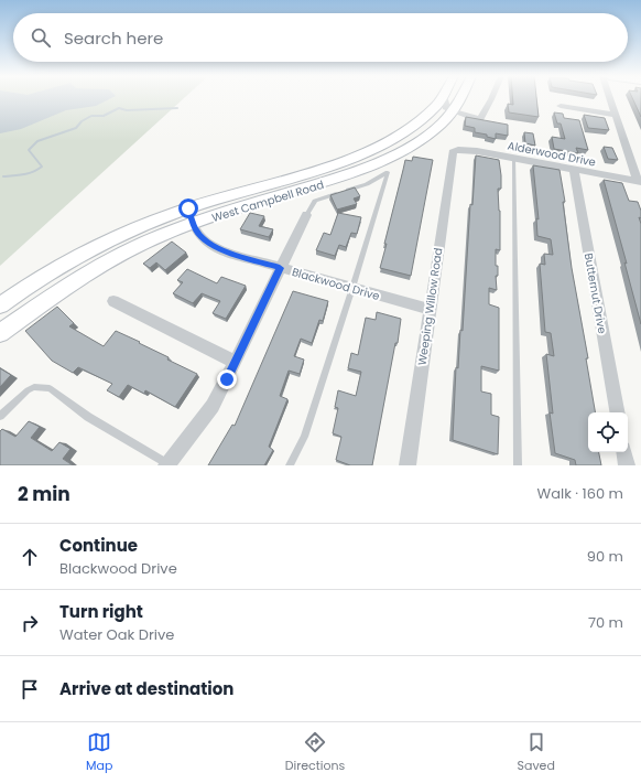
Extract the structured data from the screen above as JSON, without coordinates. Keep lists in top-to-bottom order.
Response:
{
  "streets": {
    "main road": ["West Campbell Road"],
    "street": [
      "Alderwood Drive",
      "Blackwood Drive",
      "Butternut Drive",
      "Weeping Willow Road"
    ]
  },
  "crossings": [
    ["Alderwood Drive", "Butternut Drive"],
    ["Alderwood Drive", "Weeping Willow Road"],
    ["West Campbell Road", "Blackwood Drive"],
    ["Blackwood Drive", "Weeping Willow Road"]
  ],
  "page": {
    "search": "Search here",
    "heading": ["2 min", "Walk · 160 m"],
    "list": [
      ["Continue", "Blackwood Drive", "90 m"],
      ["Turn right", "Water Oak Drive", "70 m"],
      "Arrive at destination"
    ],
    "nav": ["Map", "Directions", "Saved"]
  }
}
